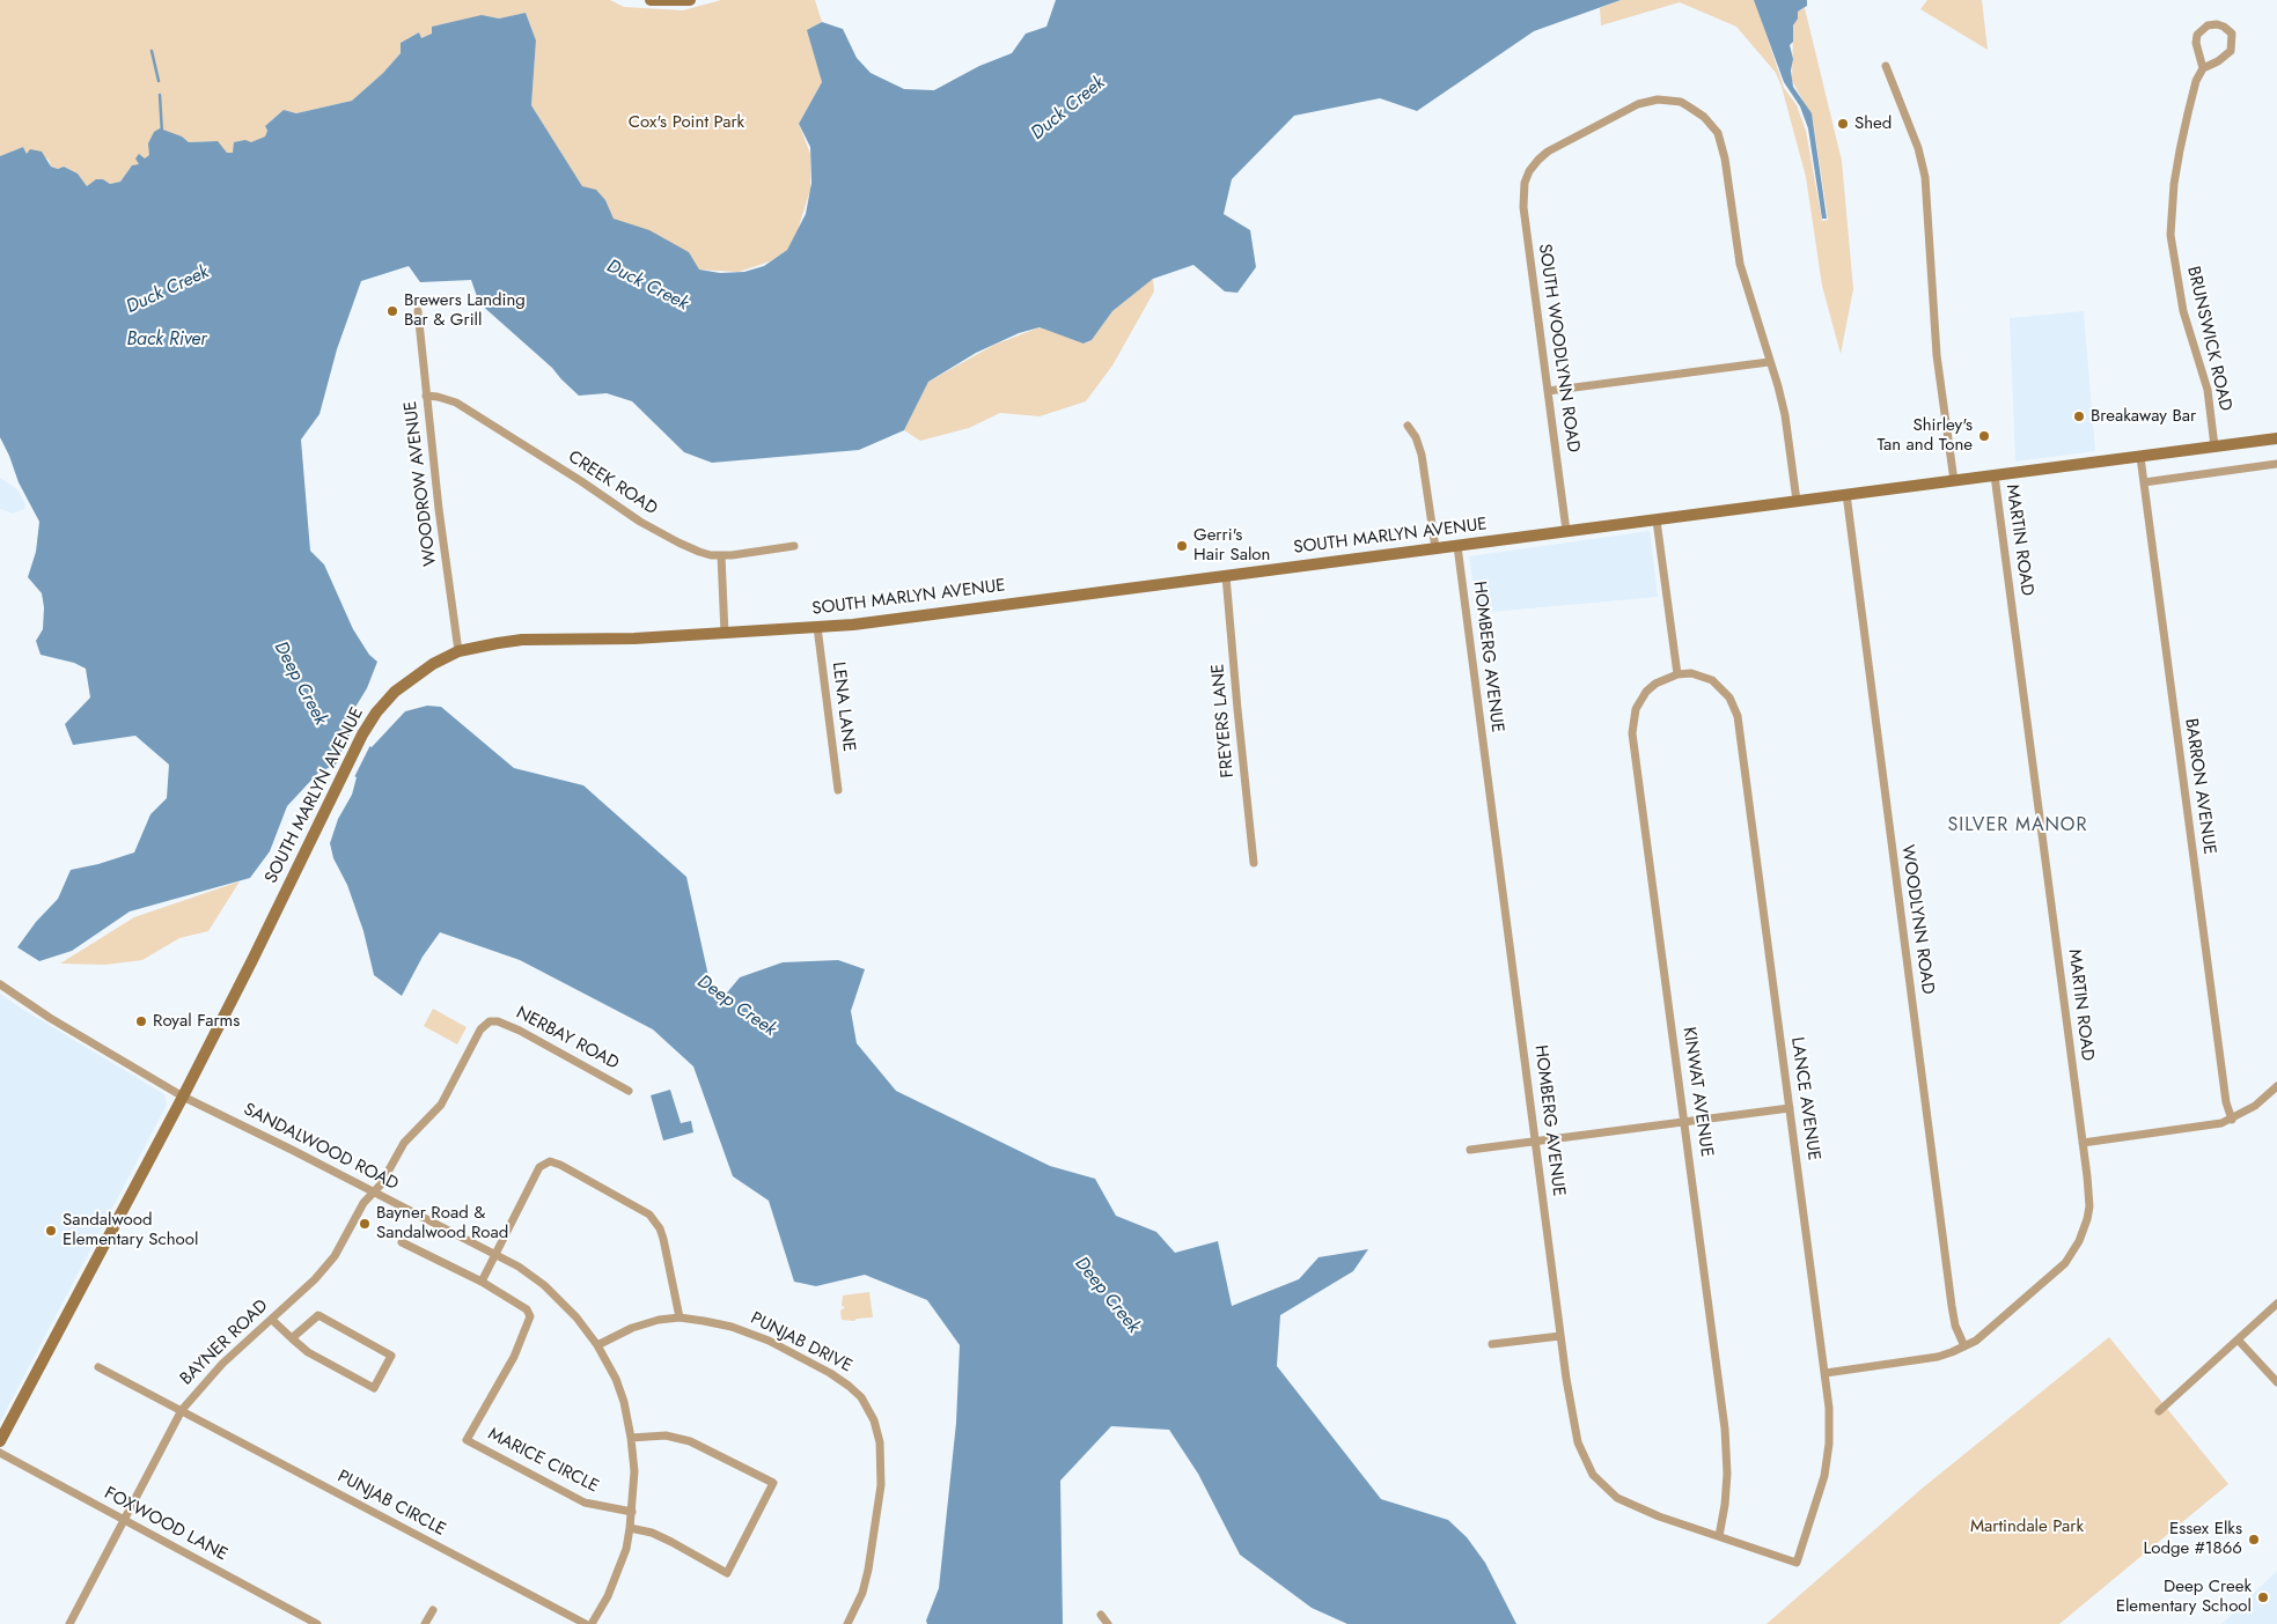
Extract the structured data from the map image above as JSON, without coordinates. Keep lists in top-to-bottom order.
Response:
{
  "streets": {
    "street": [
      "BRUNSWICK ROAD",
      "SOUTH WOODLYNN ROAD",
      "WOODROW AVENUE",
      "CREEK ROAD",
      "SOUTH MARLYN AVENUE",
      "MARTIN ROAD",
      "HOMBERG AVENUE",
      "LENA LANE",
      "FREYERS LANE",
      "BARRON AVENUE",
      "WOODLYNN ROAD",
      "NERBAY ROAD",
      "KINWAT AVENUE",
      "LANCE AVENUE",
      "SANDALWOOD ROAD",
      "BAYNER ROAD",
      "PUNJAB DRIVE",
      "MARICE CIRCLE",
      "PUNJAB CIRCLE",
      "FOXWOOD LANE"
    ]
  },
  "crossings": [
    ["BRUNSWICK ROAD", "SOUTH MARLYN AVENUE"],
    ["SOUTH WOODLYNN ROAD", "SOUTH MARLYN AVENUE"],
    ["WOODROW AVENUE", "CREEK ROAD"],
    ["WOODROW AVENUE", "SOUTH MARLYN AVENUE"],
    ["SOUTH MARLYN AVENUE", "MARTIN ROAD"],
    ["SOUTH MARLYN AVENUE", "HOMBERG AVENUE"],
    ["SOUTH MARLYN AVENUE", "LENA LANE"],
    ["SOUTH MARLYN AVENUE", "FREYERS LANE"],
    ["SOUTH MARLYN AVENUE", "BARRON AVENUE"],
    ["SOUTH MARLYN AVENUE", "WOODLYNN ROAD"],
    ["SOUTH MARLYN AVENUE", "SANDALWOOD ROAD"],
    ["MARTIN ROAD", "WOODLYNN ROAD"],
    ["MARTIN ROAD", "LANCE AVENUE"],
    ["HOMBERG AVENUE", "KINWAT AVENUE"],
    ["HOMBERG AVENUE", "LANCE AVENUE"],
    ["NERBAY ROAD", "SANDALWOOD ROAD"],
    ["NERBAY ROAD", "BAYNER ROAD"],
    ["KINWAT AVENUE", "LANCE AVENUE"],
    ["SANDALWOOD ROAD", "BAYNER ROAD"],
    ["SANDALWOOD ROAD", "PUNJAB DRIVE"],
    ["SANDALWOOD ROAD", "MARICE CIRCLE"],
    ["BAYNER ROAD", "PUNJAB CIRCLE"],
    ["BAYNER ROAD", "FOXWOOD LANE"]
  ],
  "districts": ["SILVER MANOR"],
  "water": ["Duck Creek", "Back River", "Deep Creek"],
  "parks": ["Cox's Point Park", "Martindale Park"],
  "places": [
    "Shed",
    "Brewers Landing Bar & Grill",
    "Breakaway Bar",
    "Shirley's Tan and Tone",
    "Gerri's Hair Salon",
    "Royal Farms",
    "Bayner Road & Sandalwood Road",
    "Sandalwood Elementary School",
    "Essex Elks Lodge #1866",
    "Deep Creek Elementary School"
  ]
}
